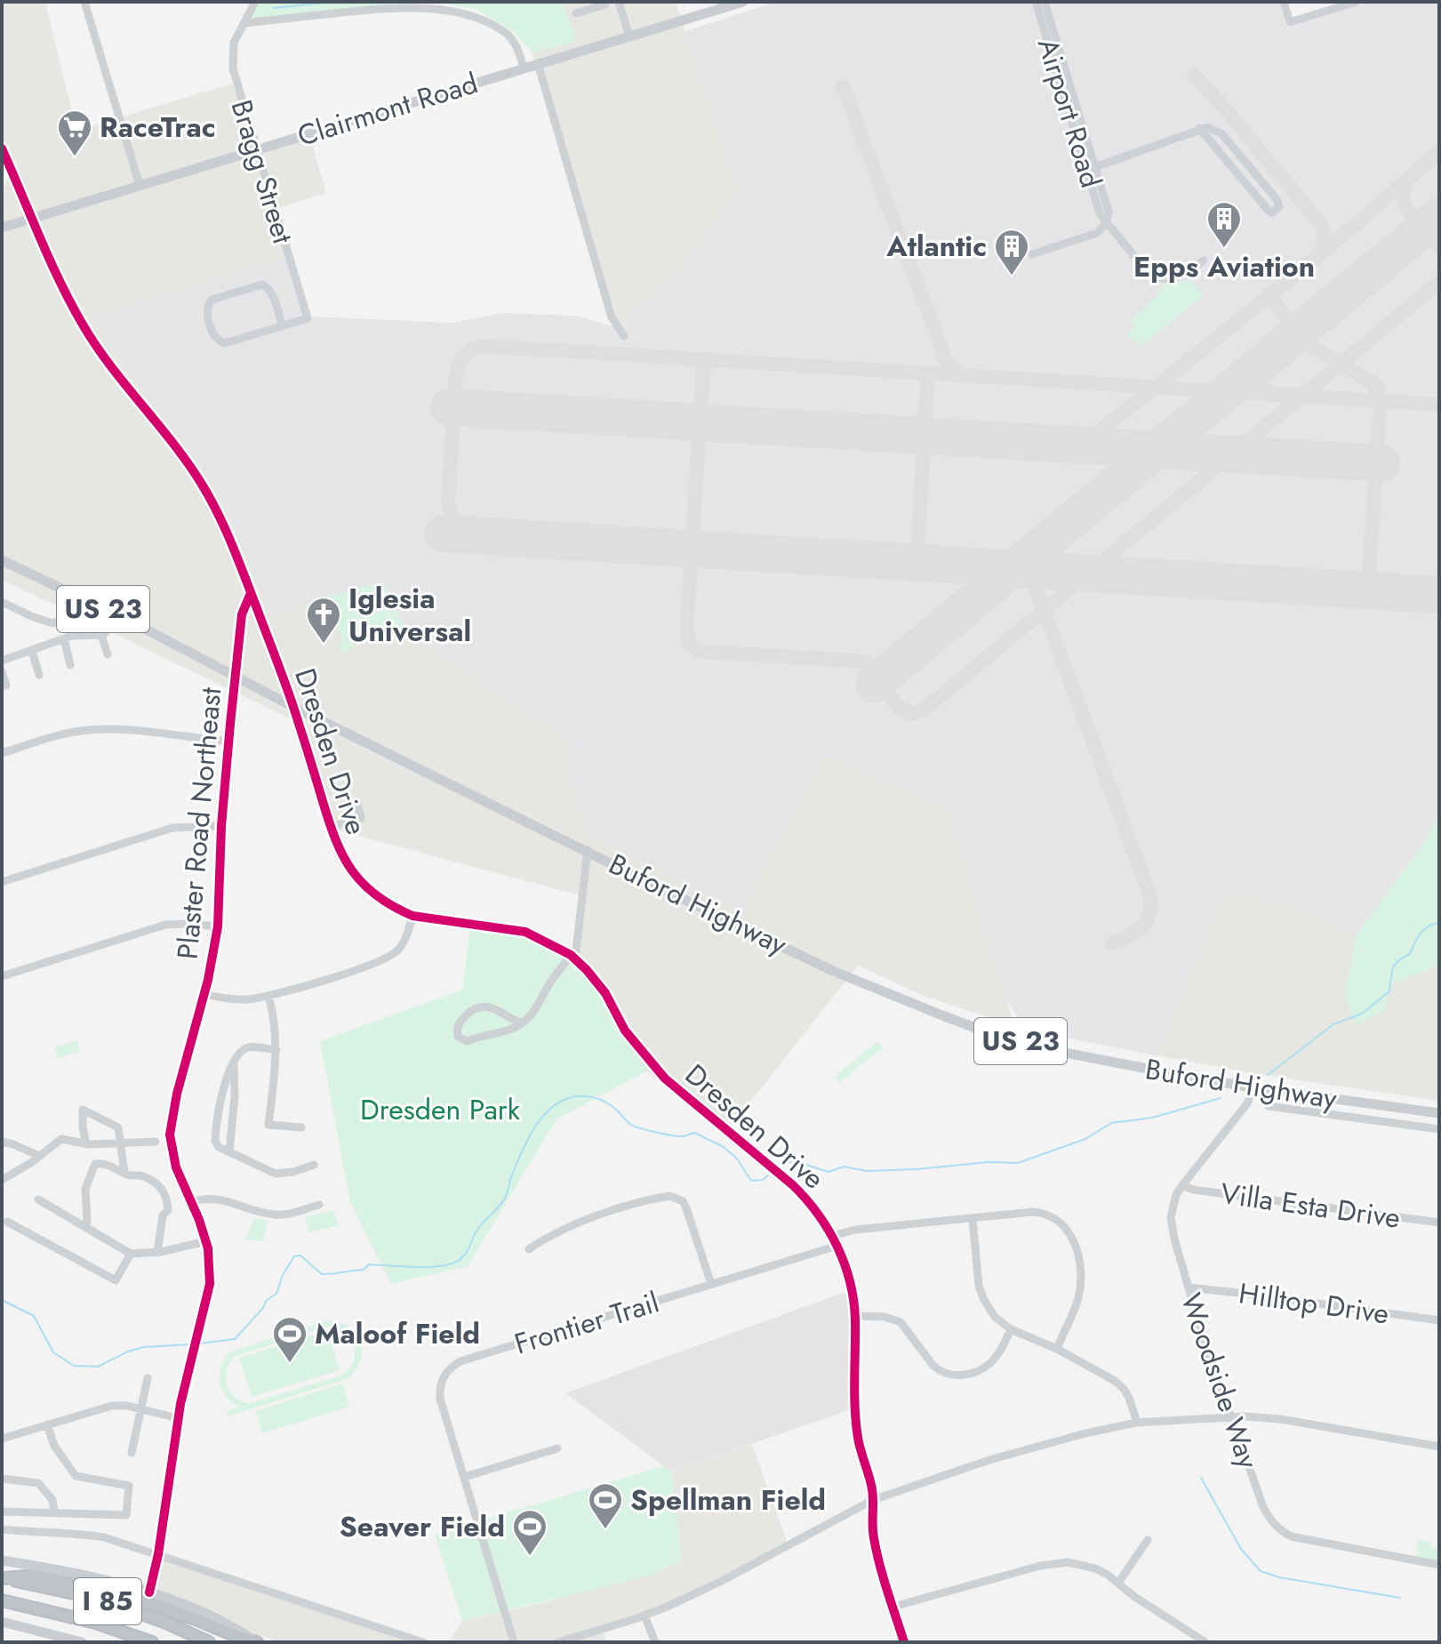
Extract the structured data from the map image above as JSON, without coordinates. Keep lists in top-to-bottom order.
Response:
{
  "streets": {
    "highway": ["I 85"],
    "main road": ["Clairmont Road", "US 23", "Buford Highway"],
    "street": [
      "Airport Road",
      "Bragg Street",
      "Dresden Drive",
      "Plaster Road Northeast",
      "Villa Esta Drive",
      "Hilltop Drive",
      "Frontier Trail",
      "Woodside Way"
    ]
  },
  "crossings": [
    ["Clairmont Road", "Bragg Street"],
    ["Clairmont Road", "Dresden Drive"],
    ["Dresden Drive", "Plaster Road Northeast"],
    ["Dresden Drive", "Buford Highway"],
    ["Dresden Drive", "Frontier Trail"],
    ["Plaster Road Northeast", "Buford Highway"],
    ["Buford Highway", "Woodside Way"],
    ["Villa Esta Drive", "Woodside Way"],
    ["Hilltop Drive", "Woodside Way"]
  ],
  "parks": ["Dresden Park"],
  "places": {
    "supermarket": ["RaceTrac"],
    "building": ["Epps Aviation", "Atlantic"],
    "church": ["Iglesia Universal"],
    "sports": ["Maloof Field", "Spellman Field", "Seaver Field"]
  }
}
